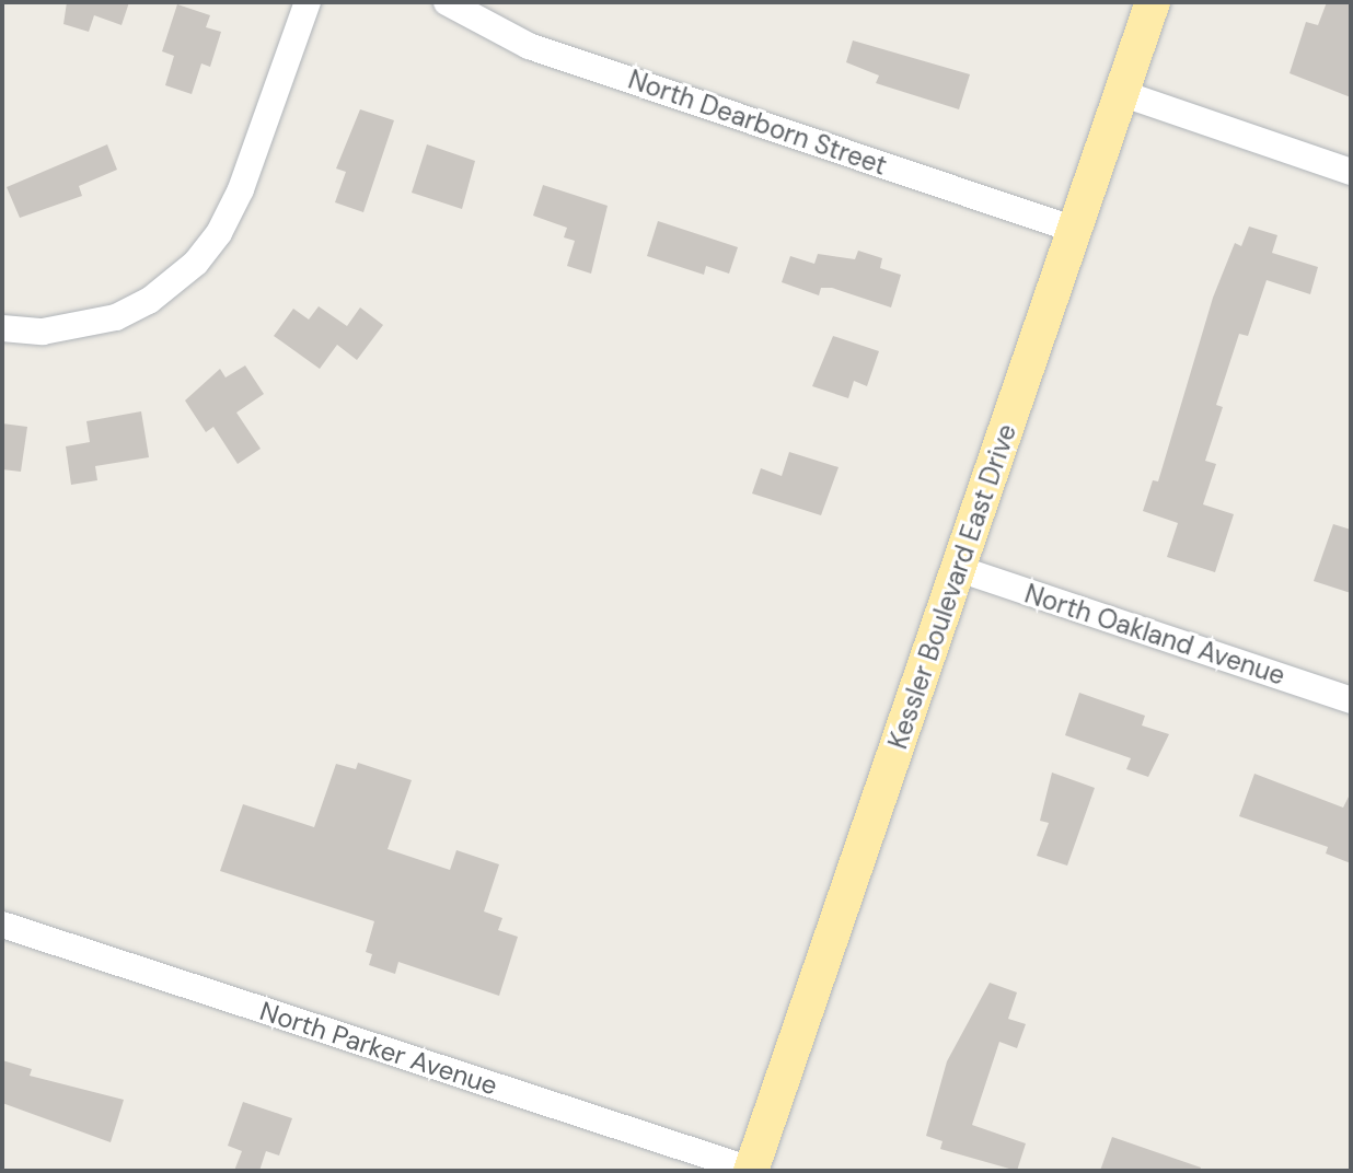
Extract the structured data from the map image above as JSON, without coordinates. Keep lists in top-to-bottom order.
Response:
{
  "streets": {
    "main road": ["Kessler Boulevard East Drive"],
    "street": ["North Dearborn Street", "North Oakland Avenue", "North Parker Avenue"]
  },
  "crossings": [
    ["North Dearborn Street", "Kessler Boulevard East Drive"],
    ["Kessler Boulevard East Drive", "North Oakland Avenue"],
    ["Kessler Boulevard East Drive", "North Parker Avenue"]
  ]
}
